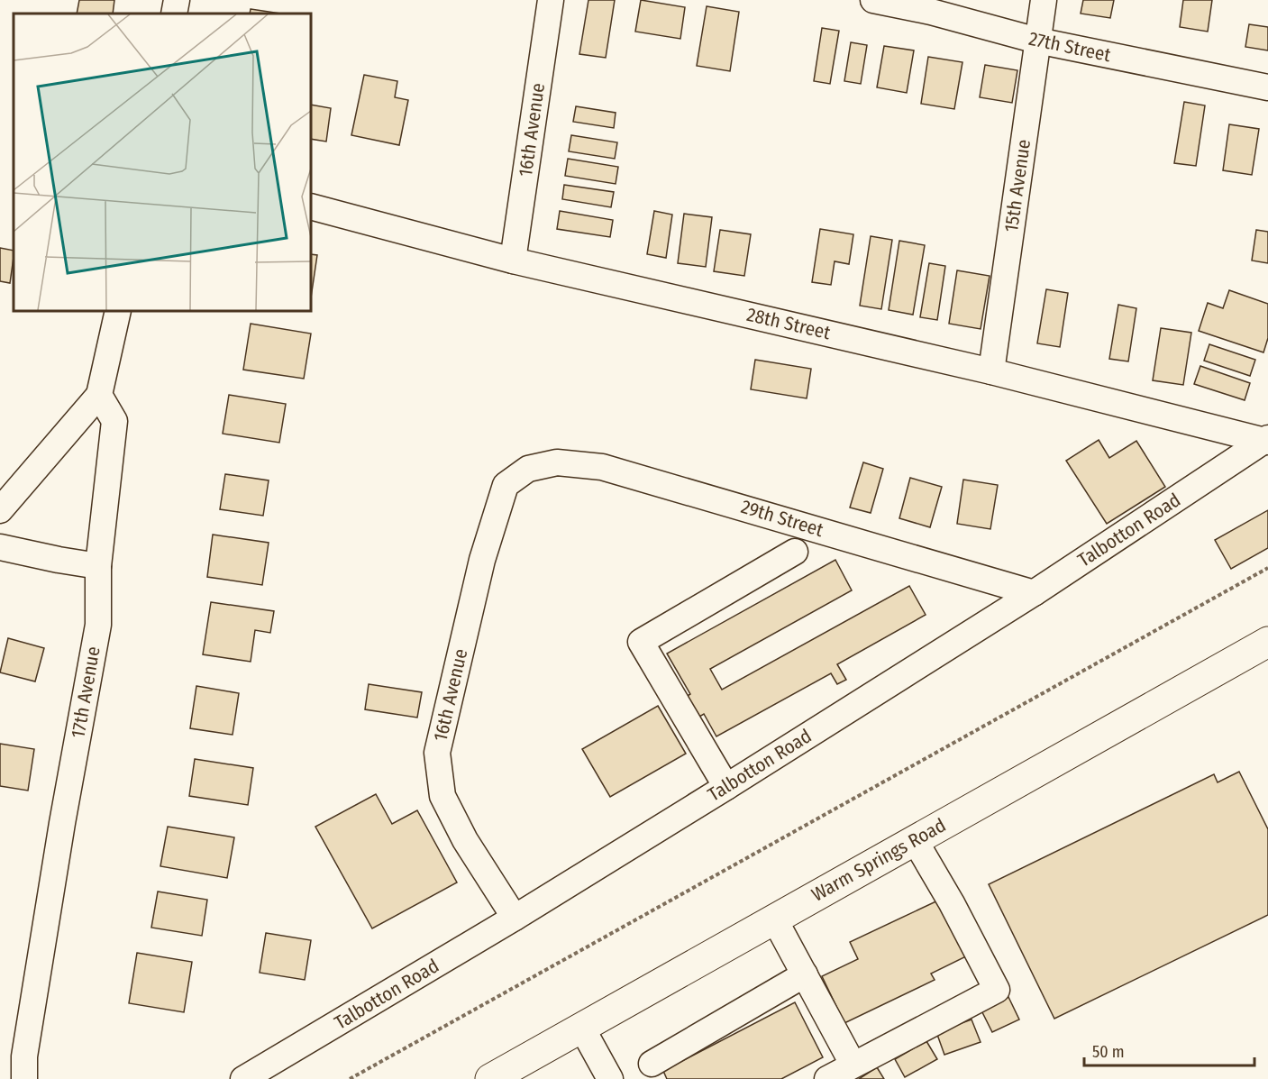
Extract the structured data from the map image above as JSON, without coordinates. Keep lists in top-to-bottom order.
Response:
{
  "streets": {
    "main road": ["Warm Springs Road"],
    "street": [
      "27th Street",
      "16th Avenue",
      "15th Avenue",
      "28th Street",
      "29th Street",
      "Talbotton Road",
      "17th Avenue"
    ]
  },
  "crossings": [
    ["27th Street", "15th Avenue"],
    ["16th Avenue", "28th Street"],
    ["16th Avenue", "29th Street"],
    ["16th Avenue", "Talbotton Road"],
    ["15th Avenue", "28th Street"],
    ["28th Street", "Talbotton Road"],
    ["29th Street", "Talbotton Road"]
  ],
  "scale_bar": "50 m"
}
